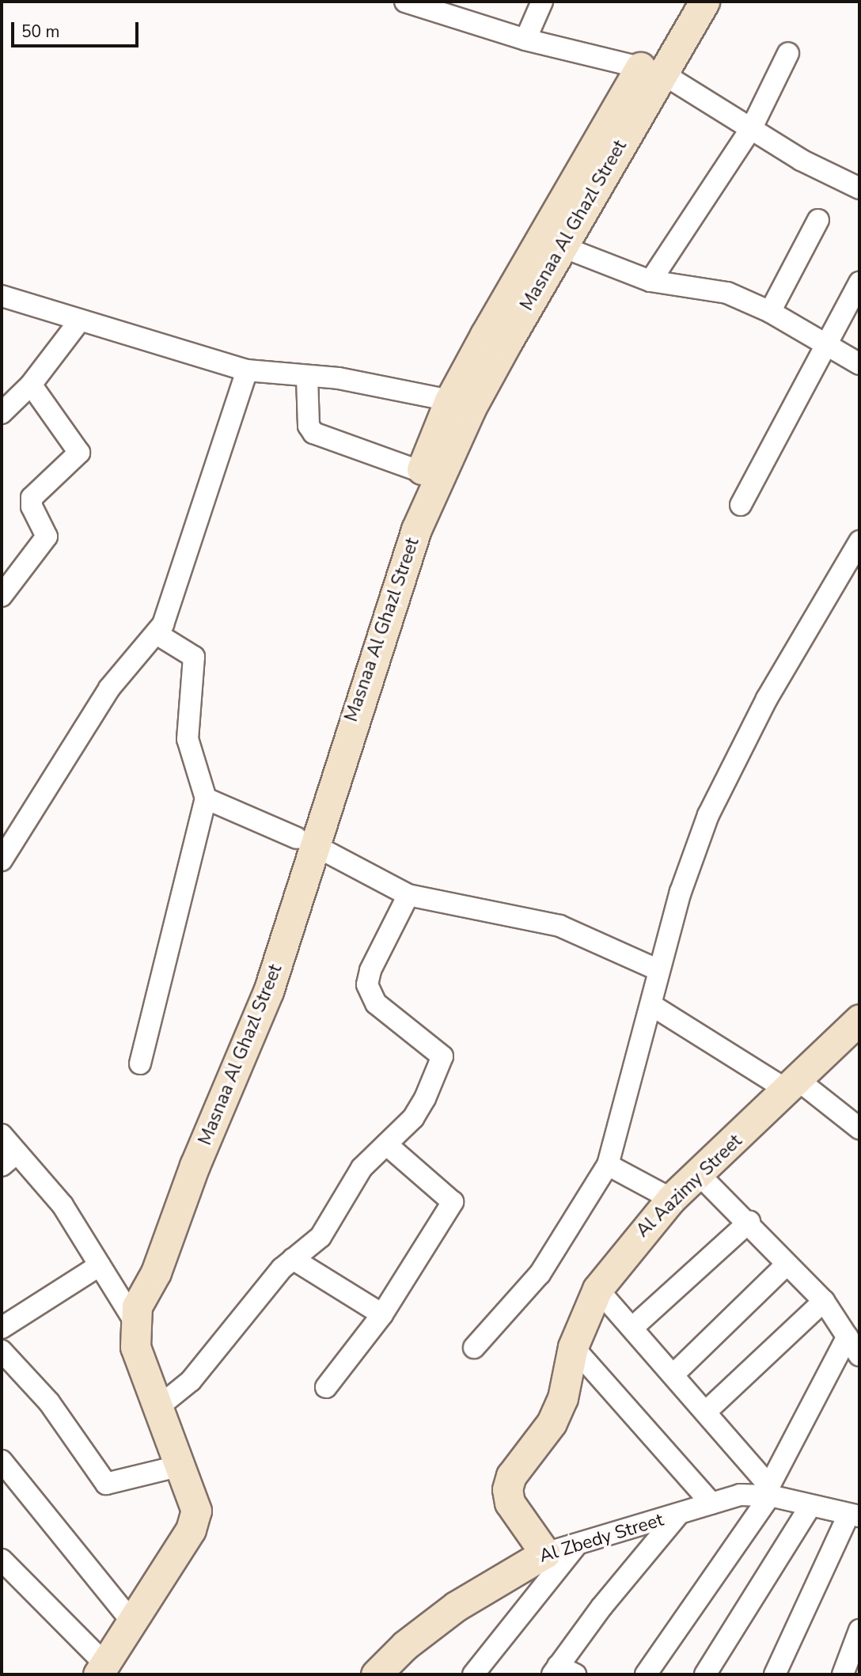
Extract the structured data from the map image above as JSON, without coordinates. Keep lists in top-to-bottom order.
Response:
{
  "streets": {
    "street": ["Masnaa Al Ghazl Street", "Al Aazimy Street", "Al Zbedy Street"]
  },
  "crossings": [
    ["Al Aazimy Street", "Al Zbedy Street"]
  ],
  "scale_bar": "50 m"
}
